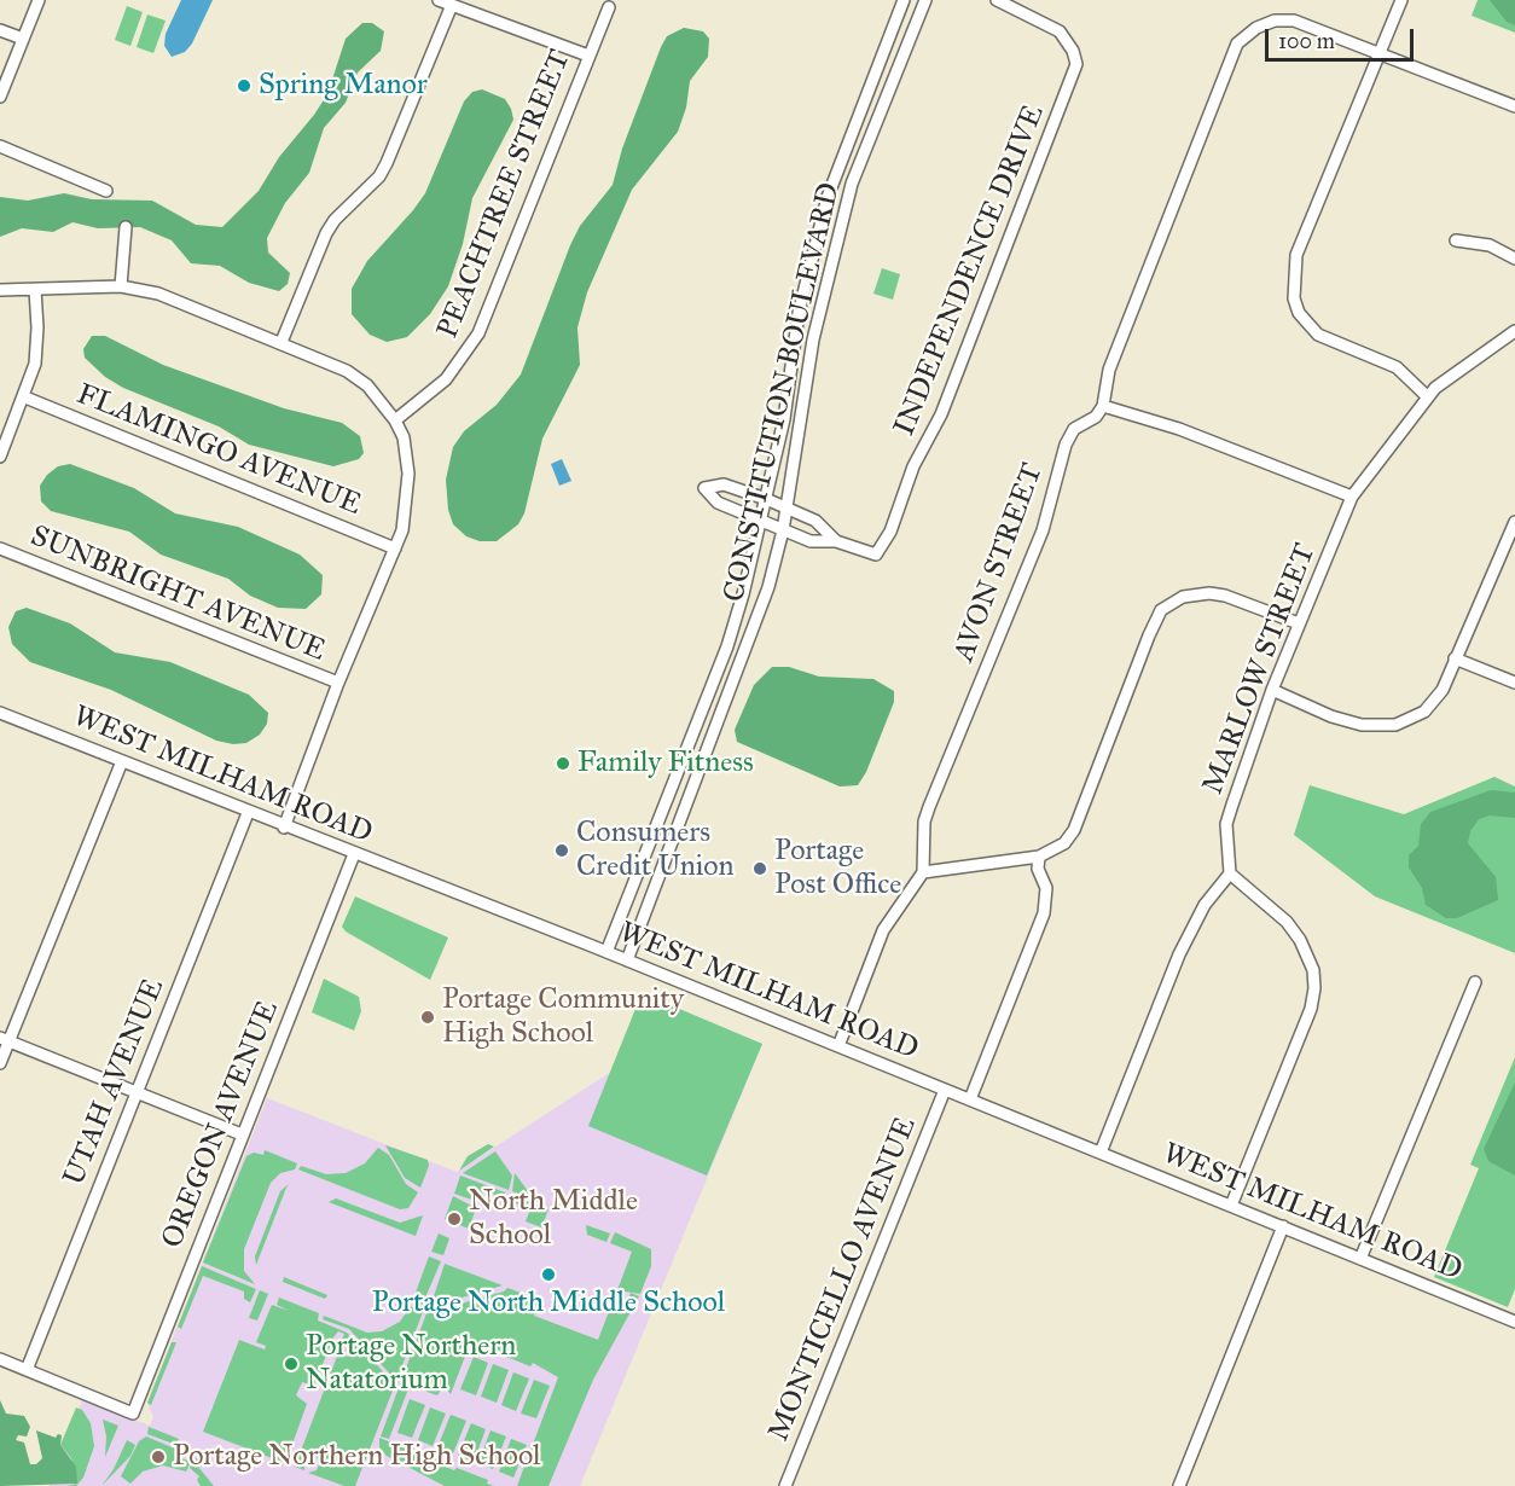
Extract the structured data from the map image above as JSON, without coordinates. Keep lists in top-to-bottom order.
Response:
{
  "streets": {
    "street": [
      "PEACHTREE STREET",
      "INDEPENDENCE DRIVE",
      "CONSTITUTION BOULEVARD",
      "FLAMINGO AVENUE",
      "AVON STREET",
      "SUNBRIGHT AVENUE",
      "MARLOW STREET",
      "WEST MILHAM ROAD",
      "UTAH AVENUE",
      "OREGON AVENUE",
      "MONTICELLO AVENUE"
    ]
  },
  "crossings": [
    ["INDEPENDENCE DRIVE", "CONSTITUTION BOULEVARD"],
    ["CONSTITUTION BOULEVARD", "WEST MILHAM ROAD"],
    ["WEST MILHAM ROAD", "UTAH AVENUE"],
    ["WEST MILHAM ROAD", "OREGON AVENUE"],
    ["WEST MILHAM ROAD", "MONTICELLO AVENUE"],
    ["UTAH AVENUE", "OREGON AVENUE"]
  ],
  "places": [
    "Spring Manor",
    "Family Fitness",
    "Consumers Credit Union",
    "Portage Post Office",
    "Portage Community High School",
    "North Middle School",
    "Portage North Middle School",
    "Portage Northern Natatorium",
    "Portage Northern High School"
  ],
  "scale_bar": "100 m"
}
